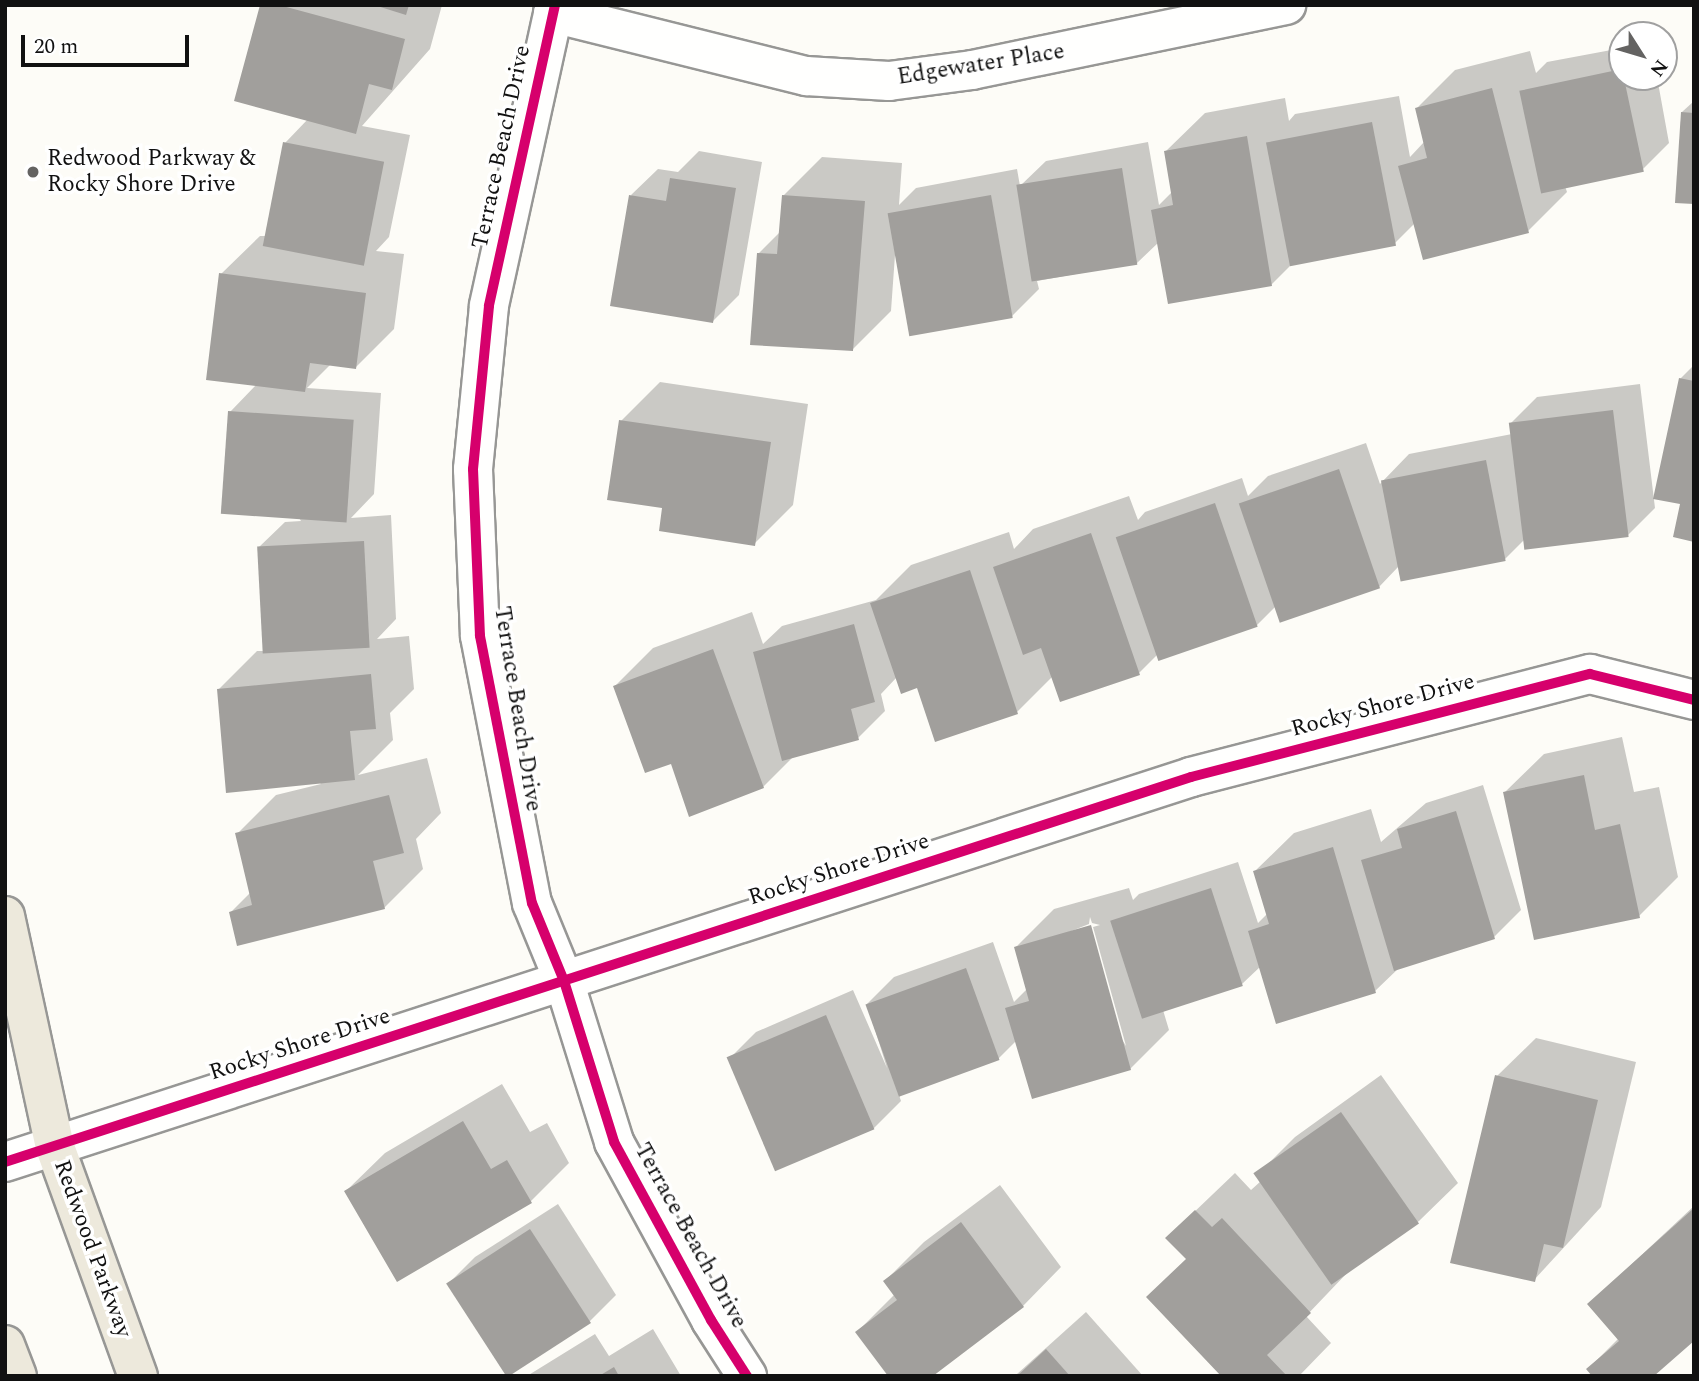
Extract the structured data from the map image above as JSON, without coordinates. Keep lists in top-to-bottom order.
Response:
{
  "streets": {
    "main road": ["Redwood Parkway"],
    "street": ["Edgewater Place", "Terrace Beach Drive", "Rocky Shore Drive"]
  },
  "crossings": [
    ["Edgewater Place", "Terrace Beach Drive"],
    ["Terrace Beach Drive", "Rocky Shore Drive"],
    ["Rocky Shore Drive", "Redwood Parkway"]
  ],
  "places": ["Redwood Parkway & Rocky Shore Drive"],
  "scale_bar": "20 m",
  "north": "bottom right"
}
